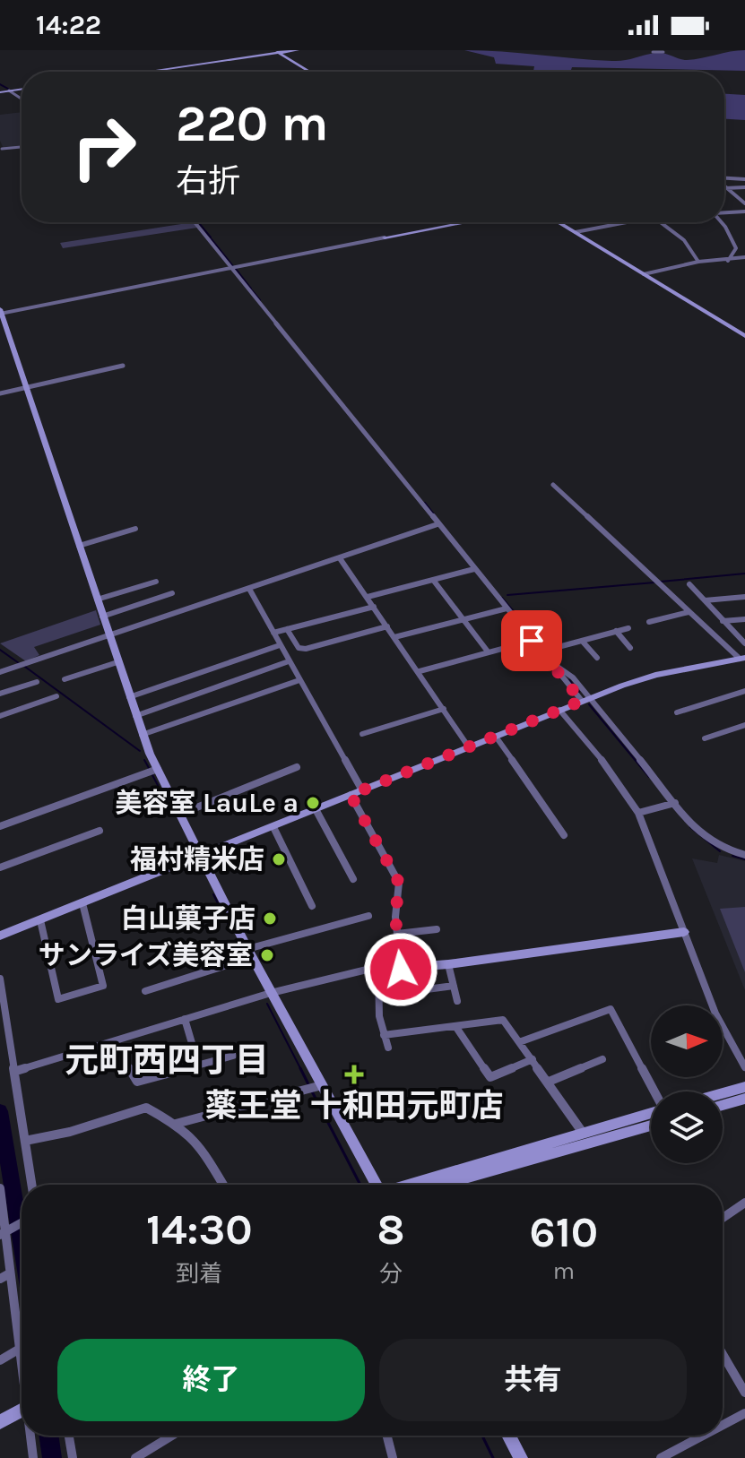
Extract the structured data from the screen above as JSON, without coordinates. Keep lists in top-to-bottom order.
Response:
{
  "districts": ["元町西四丁目"],
  "places": {
    "other": [
      "美容室 LauLe a",
      "福村精米店",
      "白山菓子店",
      "サンライズ美容室"
    ],
    "health": ["薬王堂 十和田元町店"]
  },
  "north": "right",
  "page": {
    "status": "14:22",
    "turn": ["220 m", "右折"],
    "eta": [
      "14:30",
      "到着",
      "8",
      "分",
      "610",
      "m"
    ],
    "buttons": ["終了", "共有"]
  }
}
